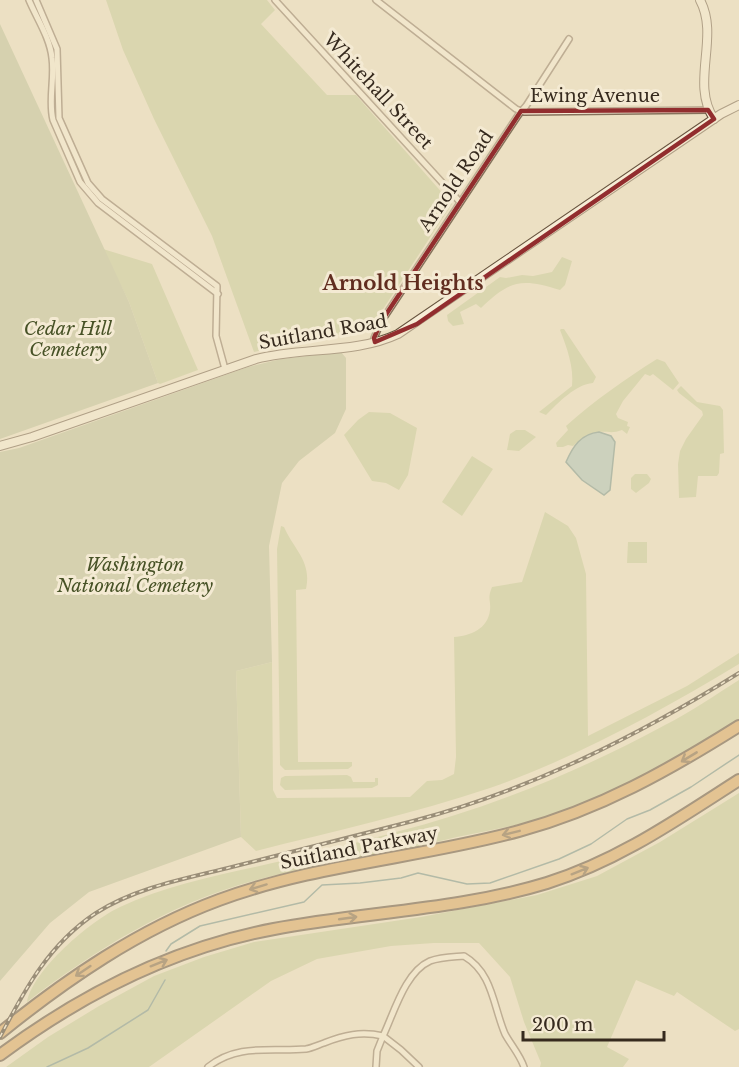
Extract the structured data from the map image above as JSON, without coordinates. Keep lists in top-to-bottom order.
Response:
{
  "streets": {
    "highway": ["Suitland Parkway"],
    "main road": ["Suitland Road"],
    "street": ["Whitehall Street", "Ewing Avenue", "Arnold Road"]
  },
  "crossings": [
    ["Whitehall Street", "Arnold Road"],
    ["Ewing Avenue", "Arnold Road"],
    ["Arnold Road", "Suitland Road"]
  ],
  "districts": ["Arnold Heights"],
  "parks": ["Cedar Hill Cemetery", "Washington National Cemetery"],
  "scale_bar": "200 m"
}
